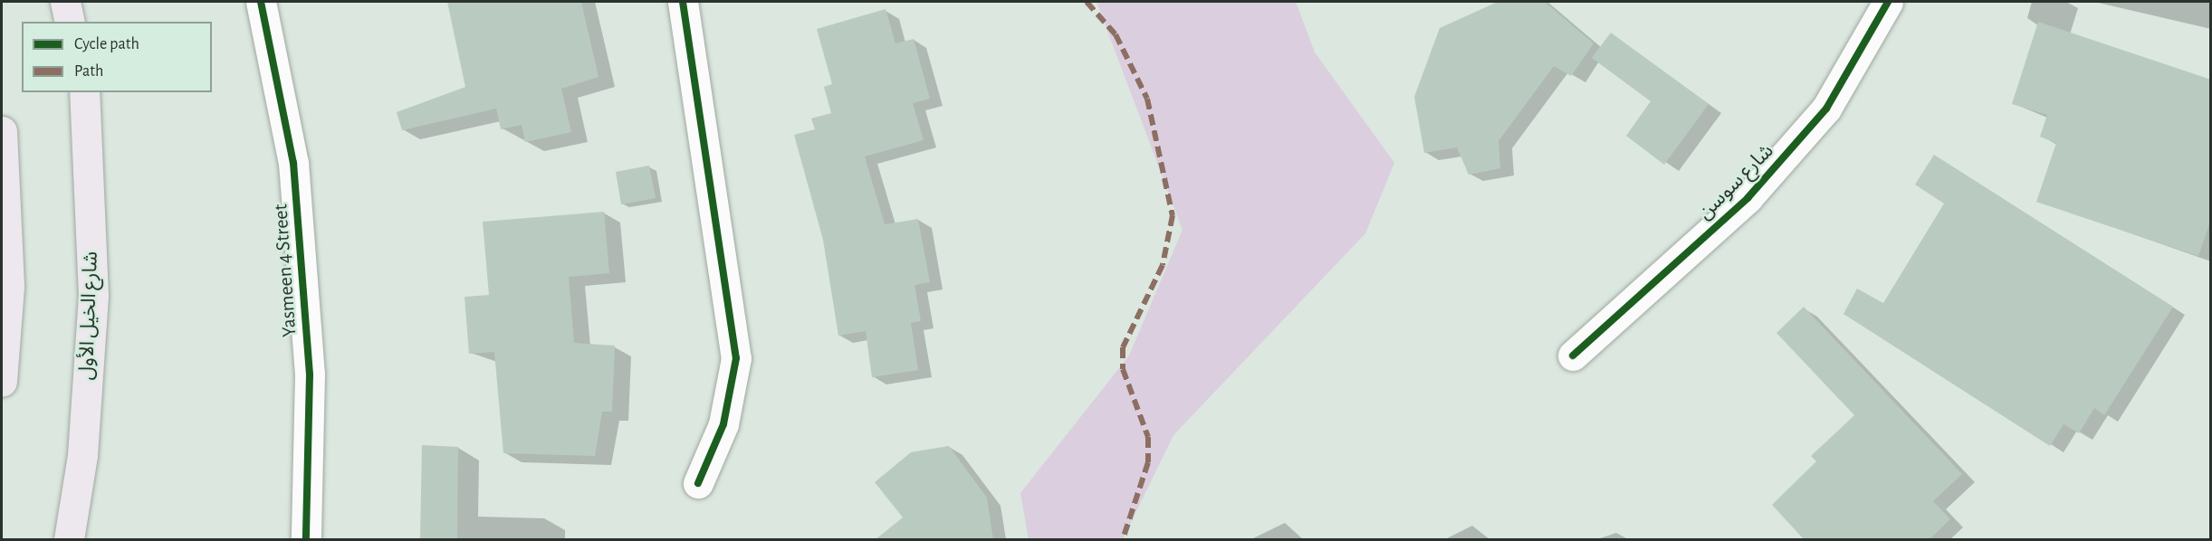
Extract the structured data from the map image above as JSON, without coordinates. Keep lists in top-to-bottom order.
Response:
{
  "streets": {
    "main road": ["شارع الخيل الأول"],
    "street": ["شارع سوسن", "Yasmeen 4 Street"]
  },
  "legend": ["Cycle path", "Path"]
}
